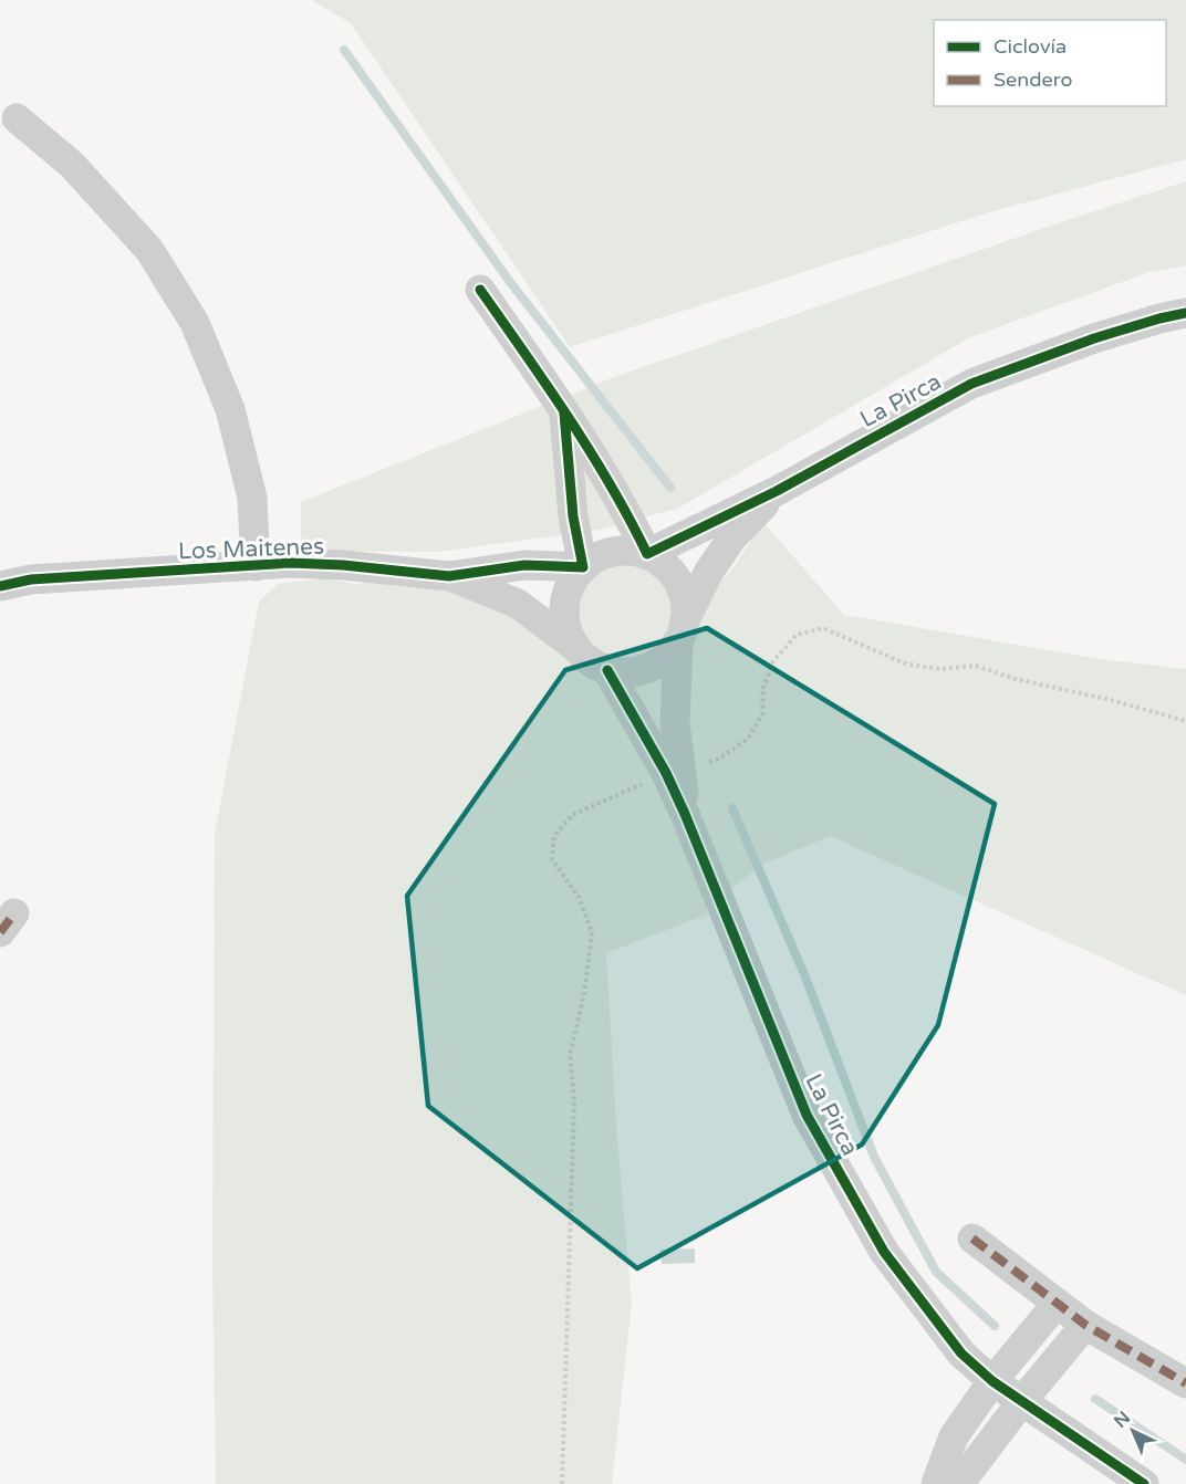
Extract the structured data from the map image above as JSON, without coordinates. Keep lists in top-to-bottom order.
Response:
{
  "streets": {
    "street": ["La Pirca", "Los Maitenes"]
  },
  "crossings": [
    ["La Pirca", "Los Maitenes"]
  ],
  "legend": ["Ciclovía", "Sendero"],
  "north": "top left"
}
